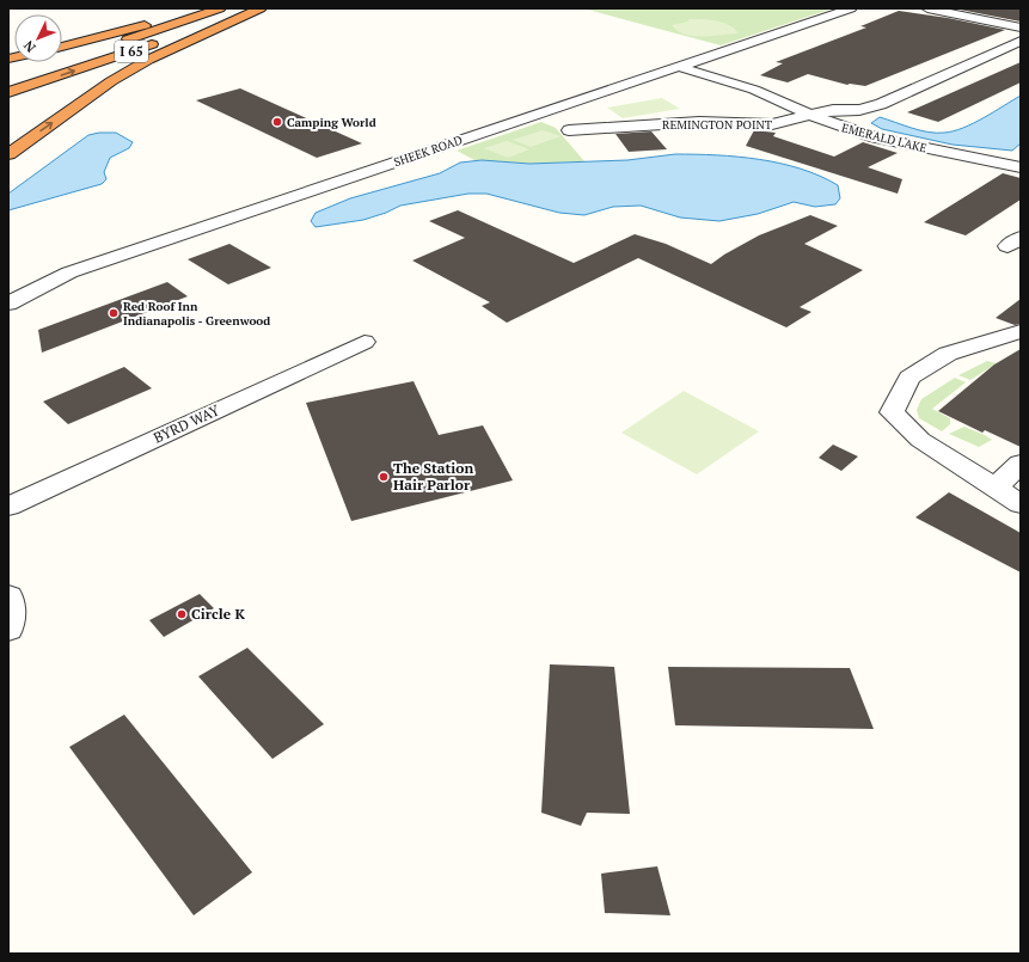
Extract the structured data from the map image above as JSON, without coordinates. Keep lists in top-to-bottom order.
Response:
{
  "streets": {
    "highway": ["I 65"],
    "street": [
      "REMINGTON POINT",
      "EMERALD LAKE",
      "SHEEK ROAD",
      "BYRD WAY"
    ]
  },
  "crossings": [
    ["REMINGTON POINT", "EMERALD LAKE"],
    ["EMERALD LAKE", "SHEEK ROAD"]
  ],
  "places": [
    "Camping World",
    "Red Roof Inn Indianapolis - Greenwood",
    "The Station Hair Parlor",
    "Circle K"
  ],
  "north": "bottom left"
}
